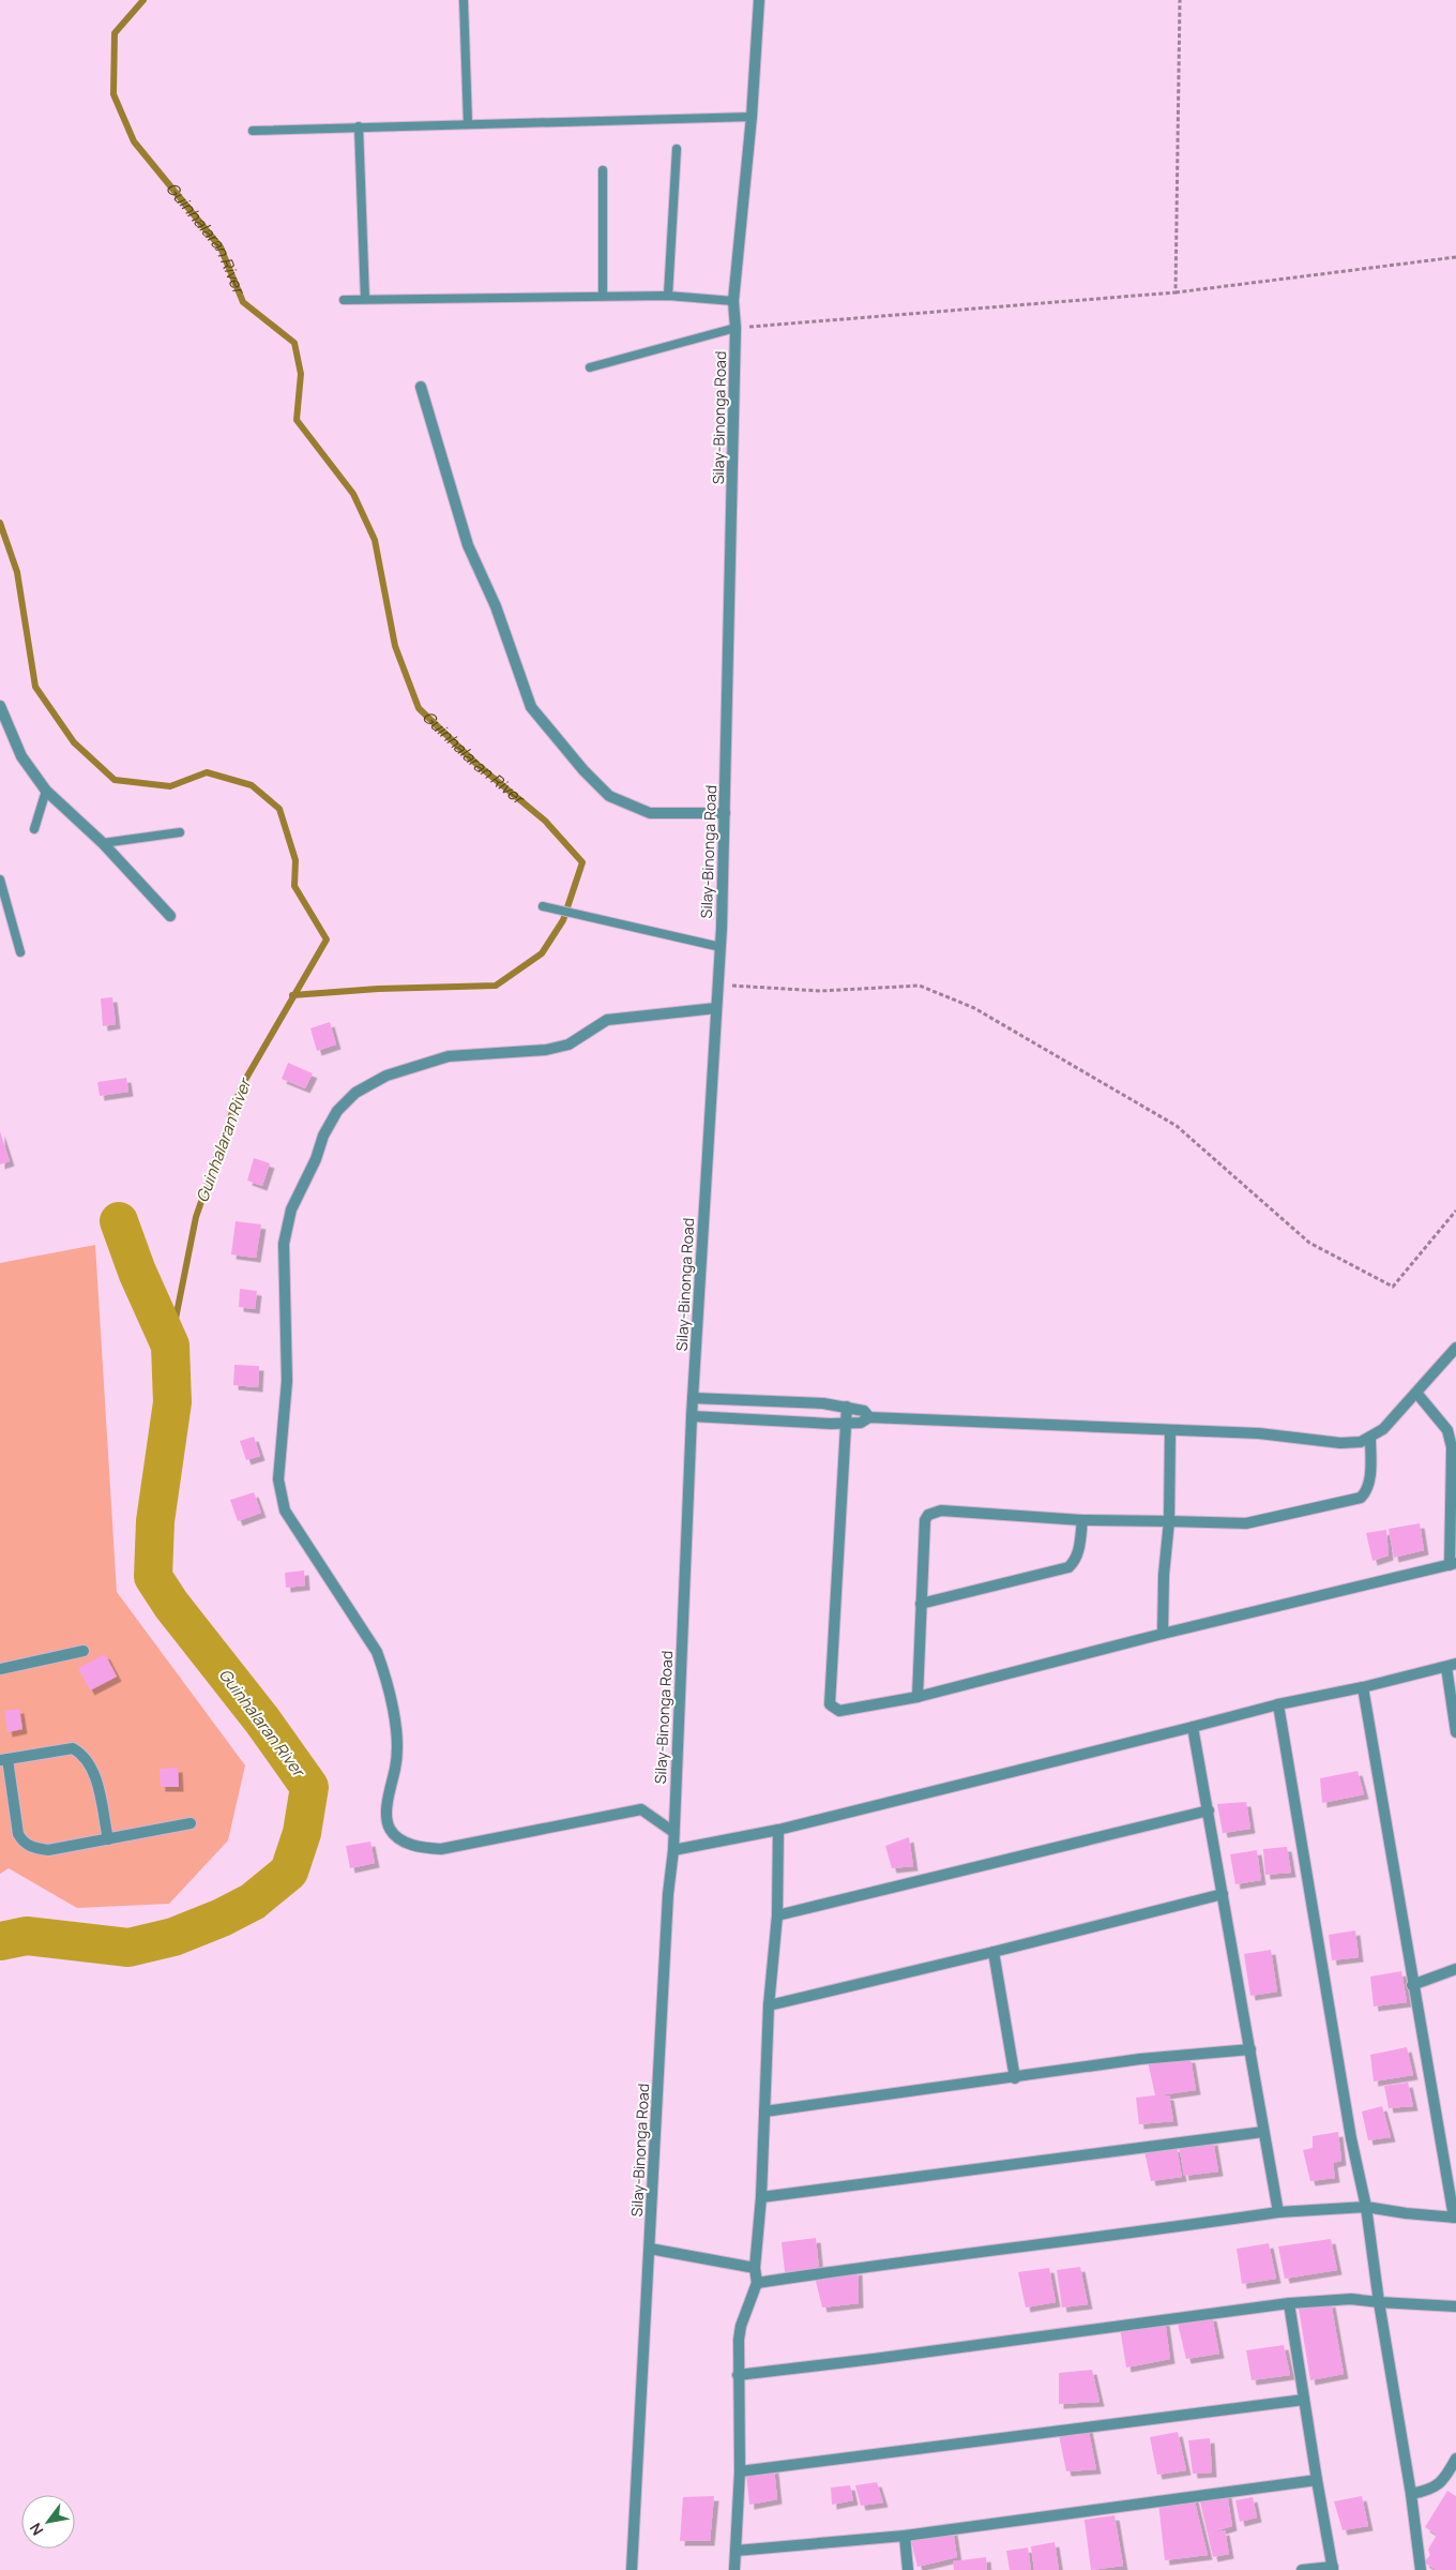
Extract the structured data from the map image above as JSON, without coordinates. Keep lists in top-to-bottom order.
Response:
{
  "streets": {
    "street": ["Silay-Binonga Road"]
  },
  "water": ["Guinhalaran River"],
  "north": "bottom left"
}
